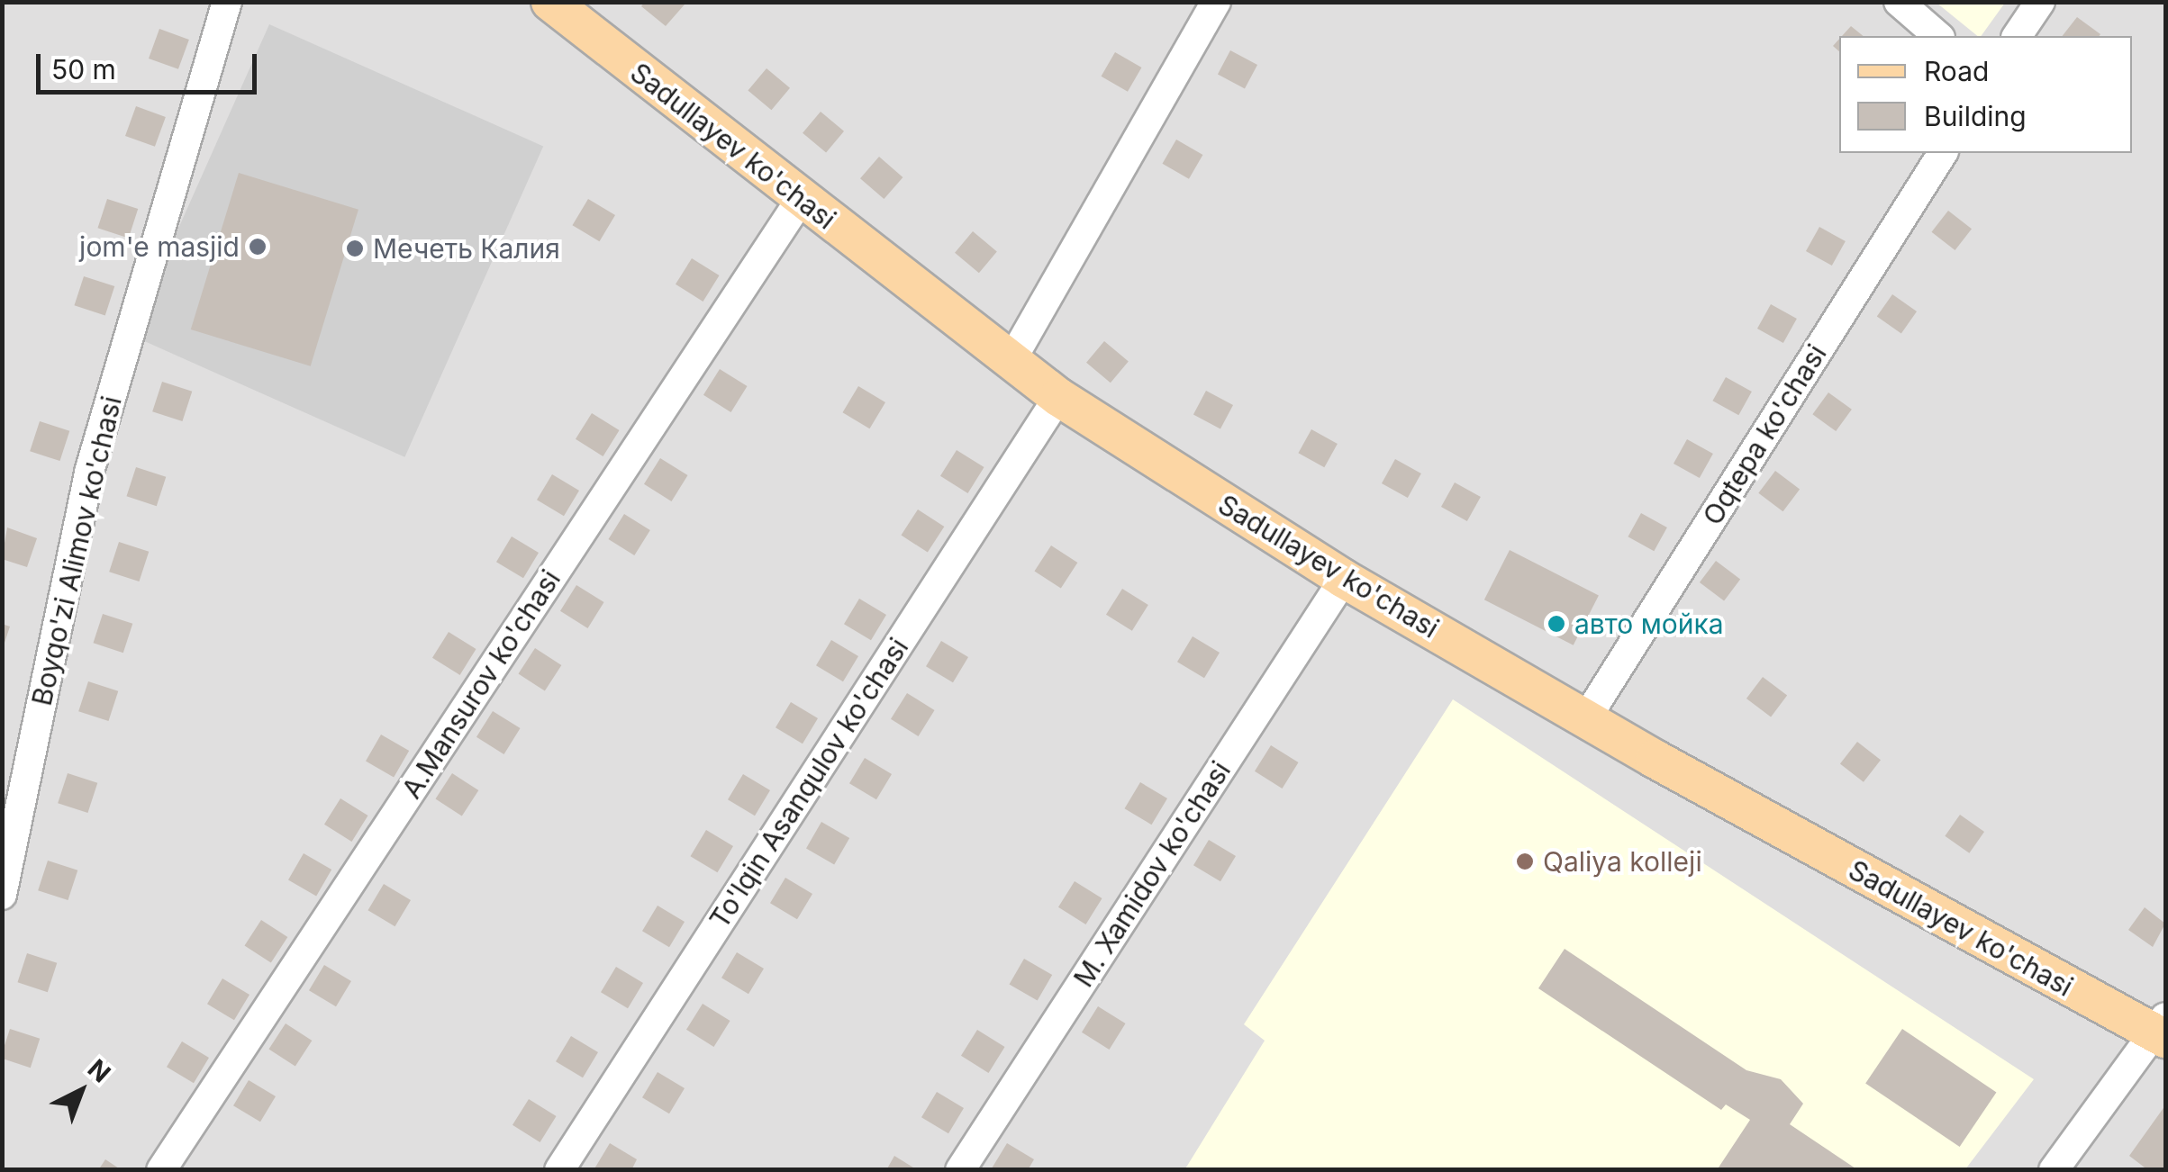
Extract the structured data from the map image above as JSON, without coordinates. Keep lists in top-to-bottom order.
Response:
{
  "streets": {
    "main road": ["Sadullayev ko'chasi"],
    "street": [
      "Oqtepa ko'chasi",
      "Boyqo'zi Alimov ko'chasi",
      "A.Mansurov ko'chasi",
      "To'lqin Asanqulov ko'chasi",
      "M. Xamidov ko'chasi"
    ]
  },
  "crossings": [
    ["Sadullayev ko'chasi", "Oqtepa ko'chasi"],
    ["Sadullayev ko'chasi", "A.Mansurov ko'chasi"],
    ["Sadullayev ko'chasi", "To'lqin Asanqulov ko'chasi"],
    ["Sadullayev ko'chasi", "M. Xamidov ko'chasi"]
  ],
  "places": [
    "jom'e masjid",
    "Мечеть Калия",
    "авто мойка",
    "Qaliya kolleji"
  ],
  "legend": ["Road", "Building"],
  "scale_bar": "50 m",
  "north": "top right"
}
